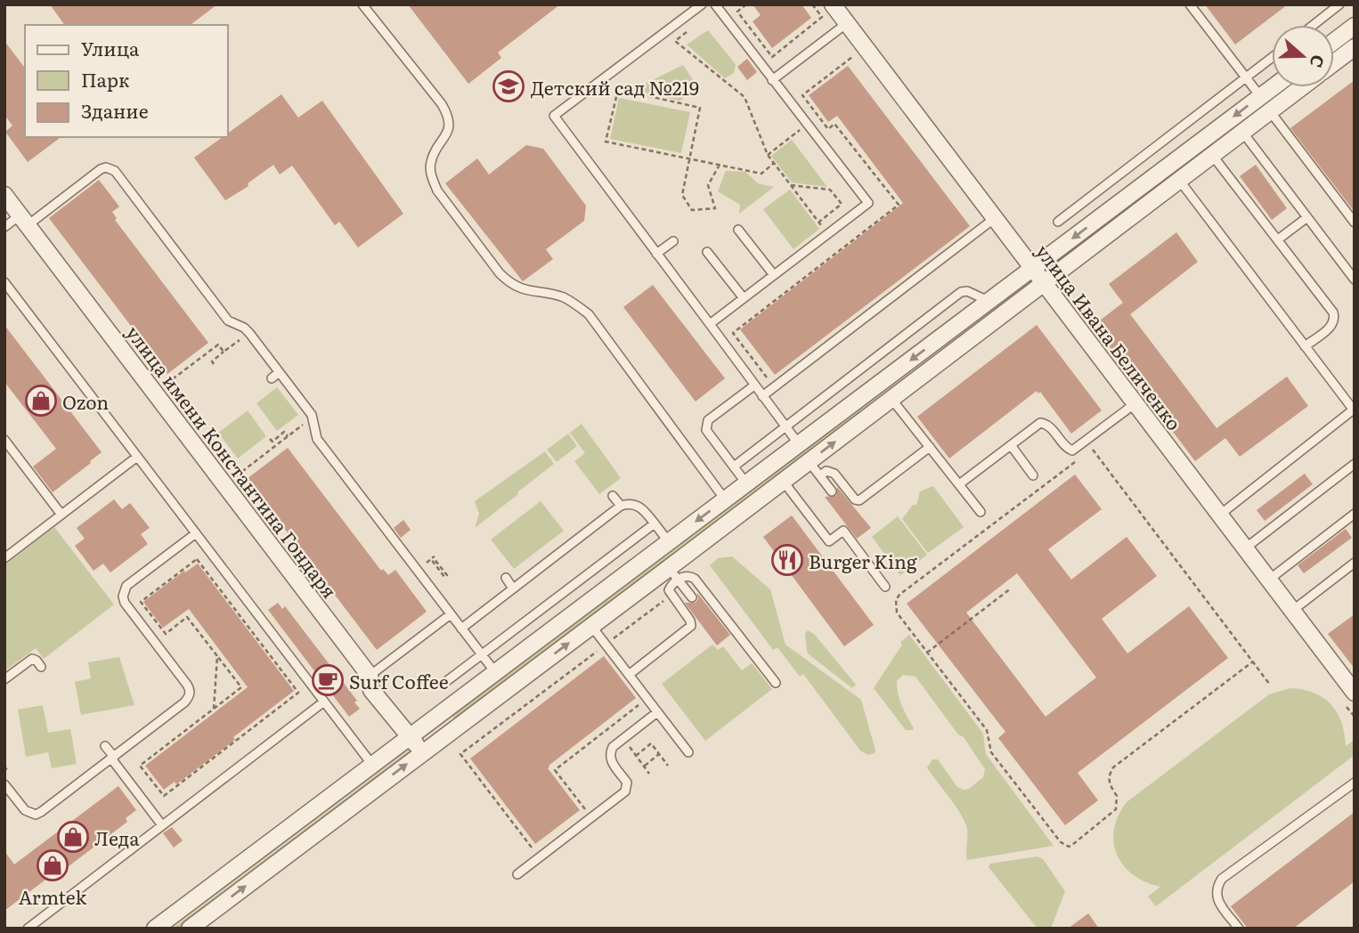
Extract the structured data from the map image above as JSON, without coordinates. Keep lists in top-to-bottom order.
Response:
{
  "streets": {
    "street": ["улица Ивана Беличенко", "улица имени Константина Гондаря"]
  },
  "places": {
    "school or university": ["Детский сад №219"],
    "shop": ["Ozon", "Леда", "Armtek"],
    "restaurant": ["Burger King"],
    "cafe": ["Surf Coffee"]
  },
  "legend": ["Улица", "Парк", "Здание"],
  "north": "right"
}
